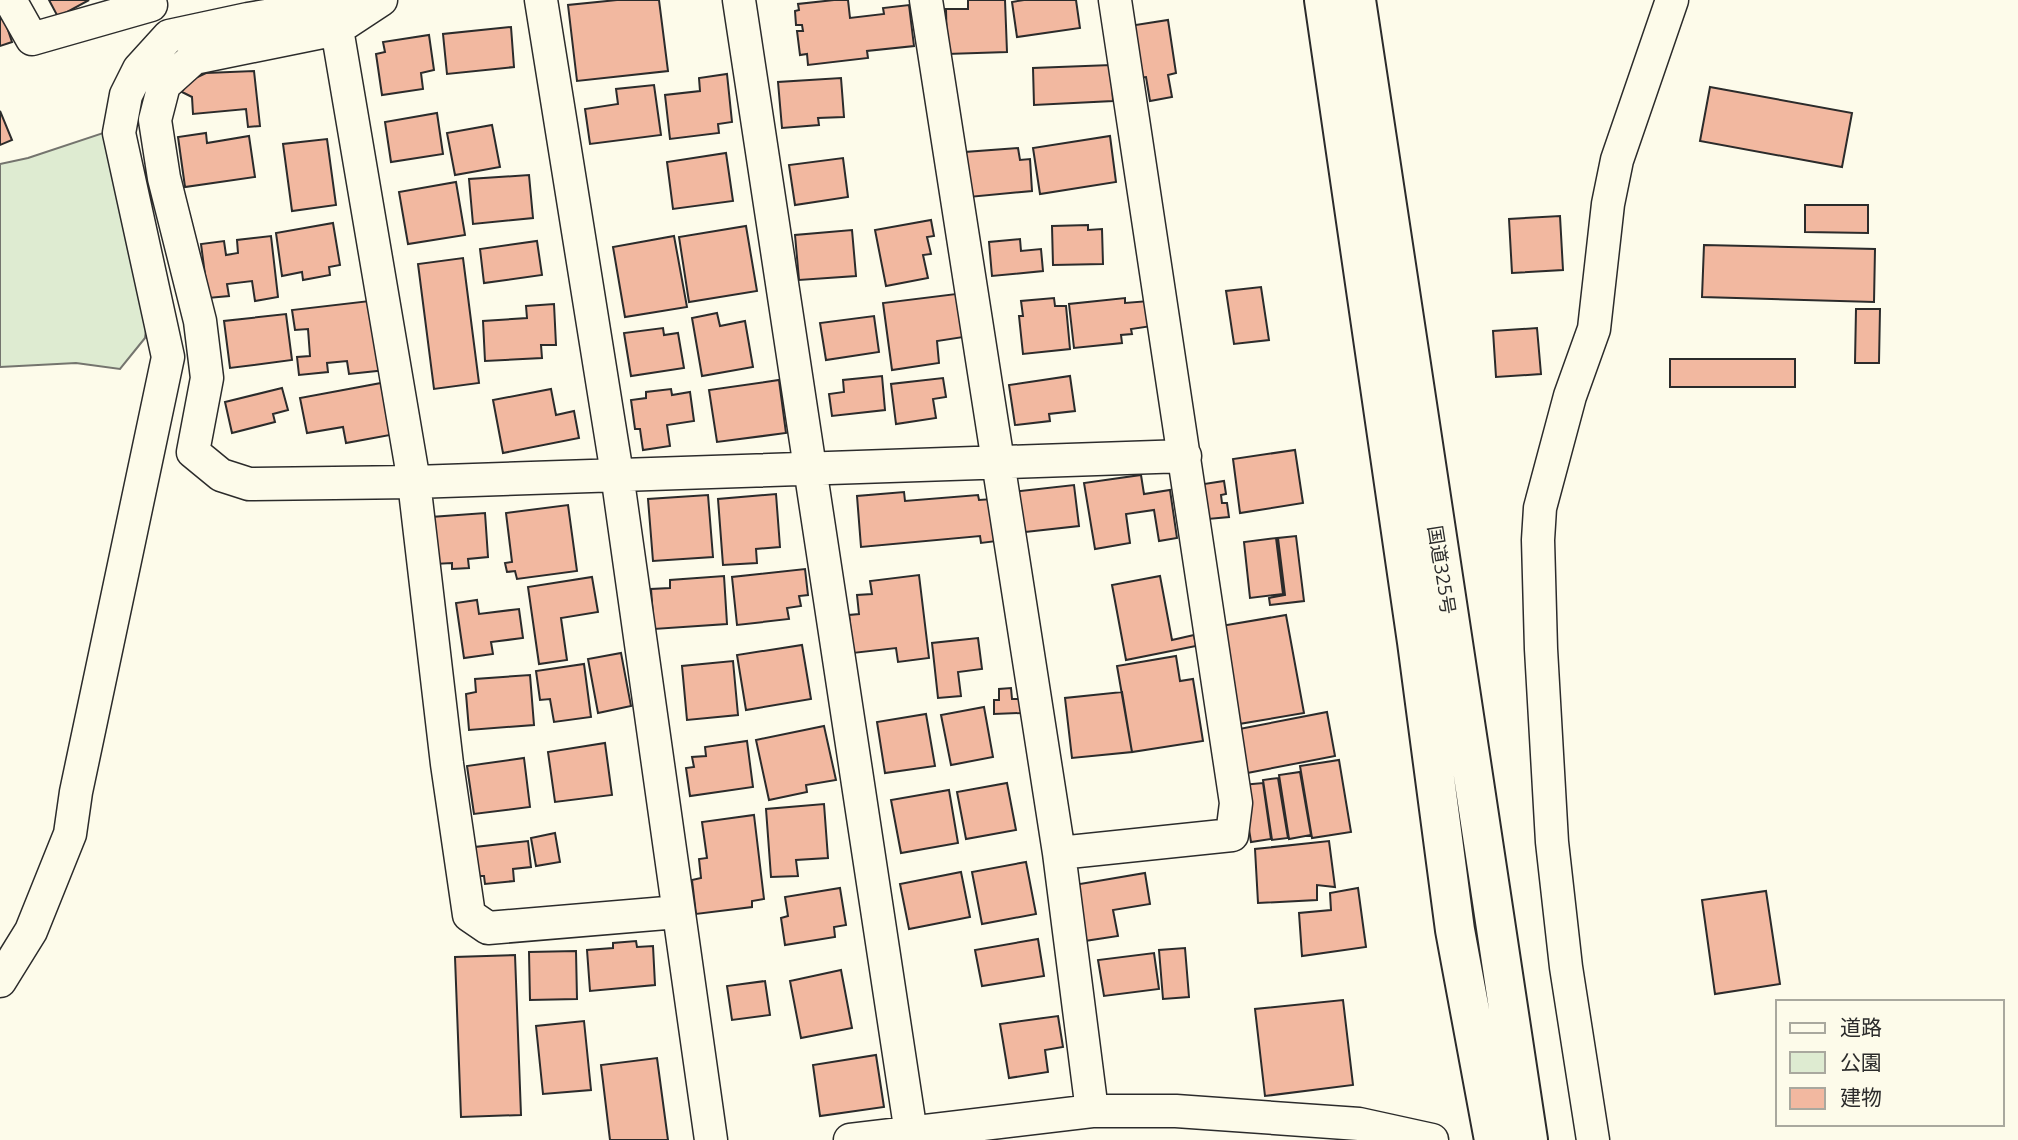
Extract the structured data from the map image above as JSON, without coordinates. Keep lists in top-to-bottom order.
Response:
{
  "streets": {
    "highway": ["国道325号"]
  },
  "legend": ["道路", "公園", "建物"]
}
